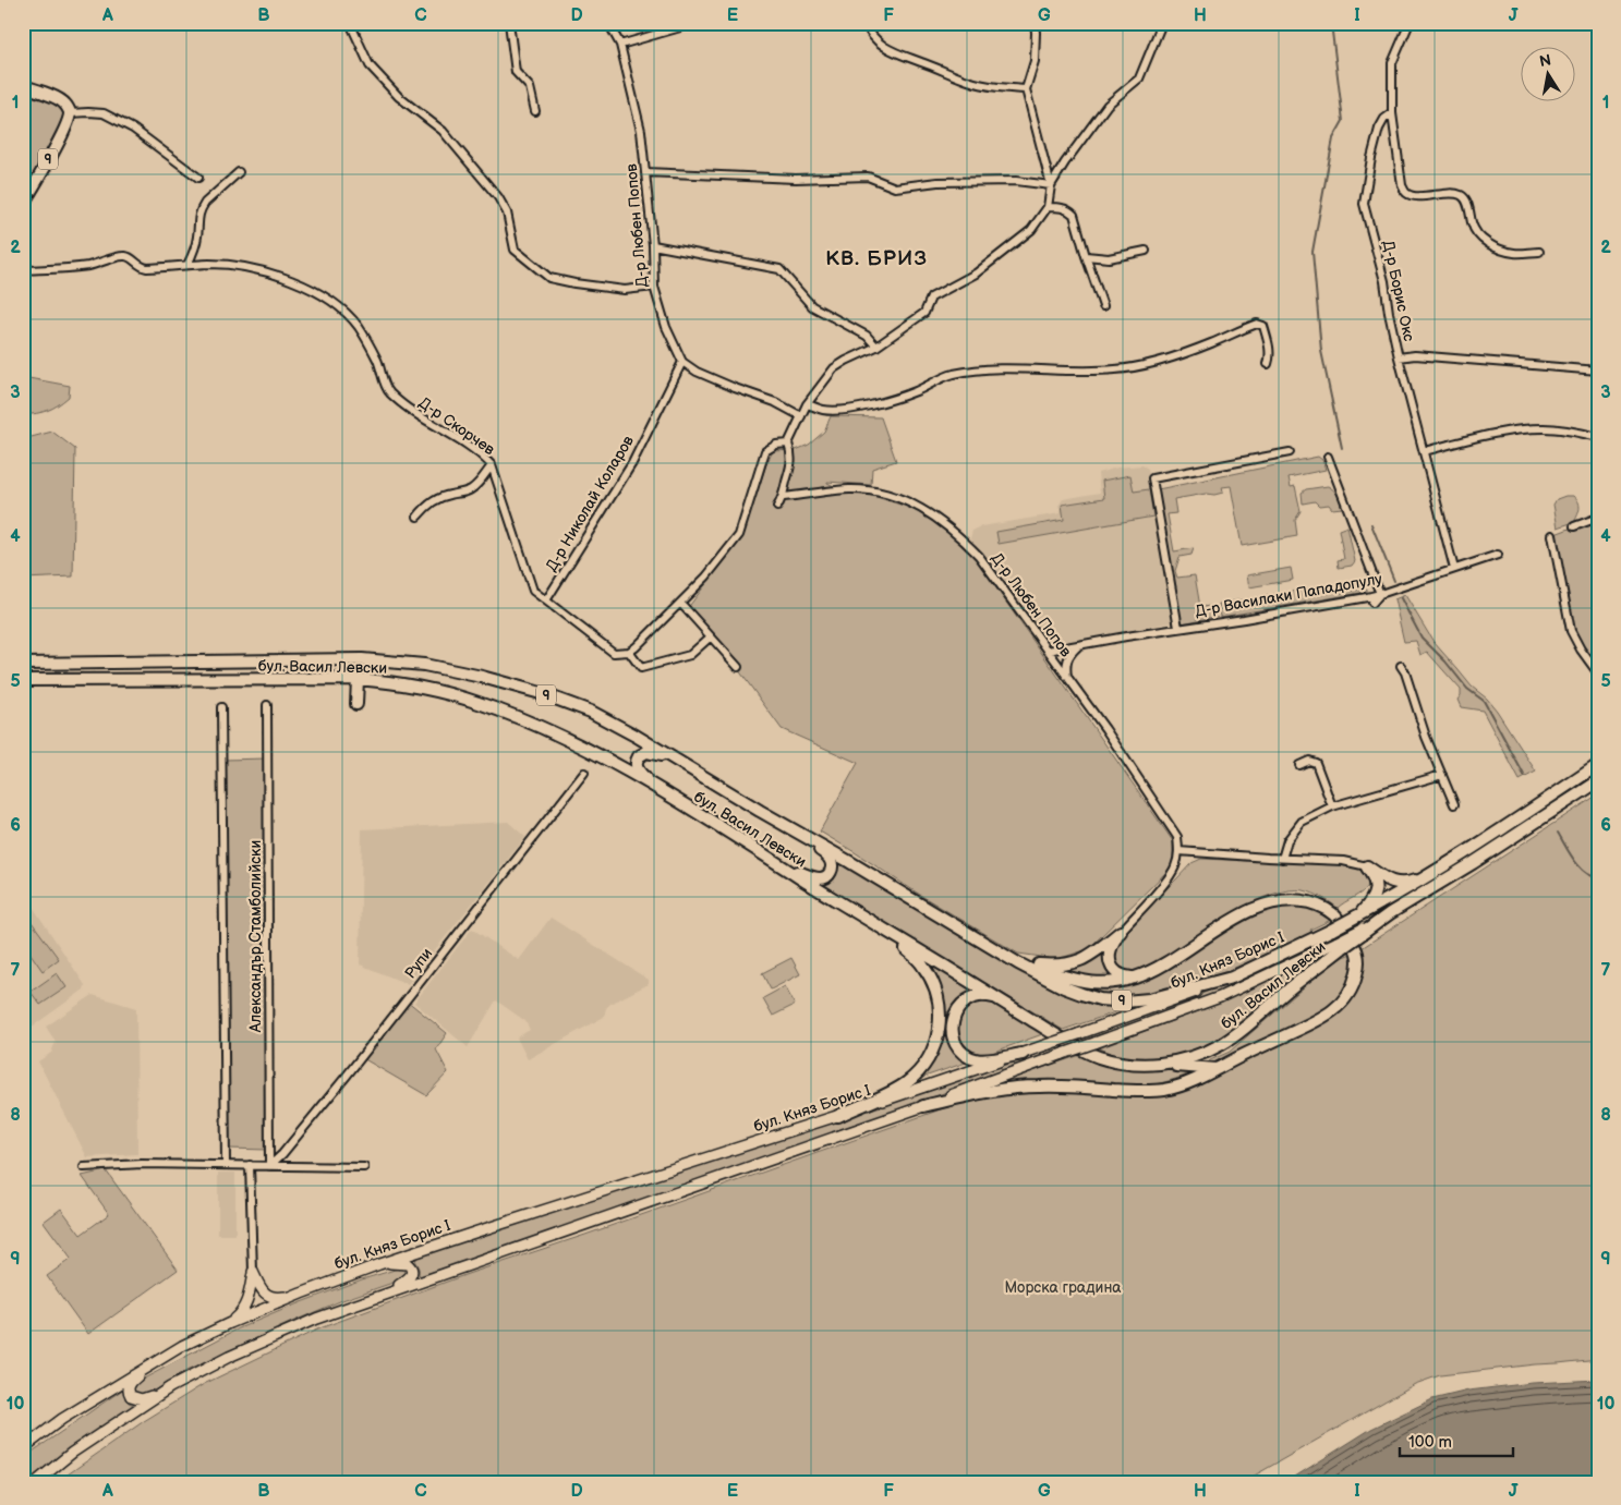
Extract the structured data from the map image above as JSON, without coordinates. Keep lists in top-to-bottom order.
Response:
{
  "streets": {
    "main road": ["9", "бул. Васил Левски", "бул. Княз Борис I"],
    "street": [
      "Д-р Любен Попов",
      "Д-р Борис Окс",
      "Д-р Скорчев",
      "Д-р Николай Коларов",
      "Д-р Василаки Пападопулу",
      "Александър Стамболийски",
      "Рупи"
    ]
  },
  "crossings": [
    ["Д-р Любен Попов", "Д-р Николай Коларов"],
    ["Д-р Любен Попов", "Д-р Василаки Пападопулу"],
    ["Д-р Борис Окс", "Д-р Василаки Пападопулу"],
    ["Д-р Скорчев", "Д-р Николай Коларов"],
    ["бул. Васил Левски", "бул. Княз Борис I"],
    ["Александър Стамболийски", "Рупи"]
  ],
  "districts": ["КВ. БРИЗ"],
  "parks": ["Морска градина"],
  "scale_bar": "100 m",
  "north": "top",
  "grid": {
    "columns": [
      "A",
      "B",
      "C",
      "D",
      "E",
      "F",
      "G",
      "H",
      "I",
      "J"
    ],
    "rows": [
      "1",
      "2",
      "3",
      "4",
      "5",
      "6",
      "7",
      "8",
      "9",
      "10"
    ]
  }
}
